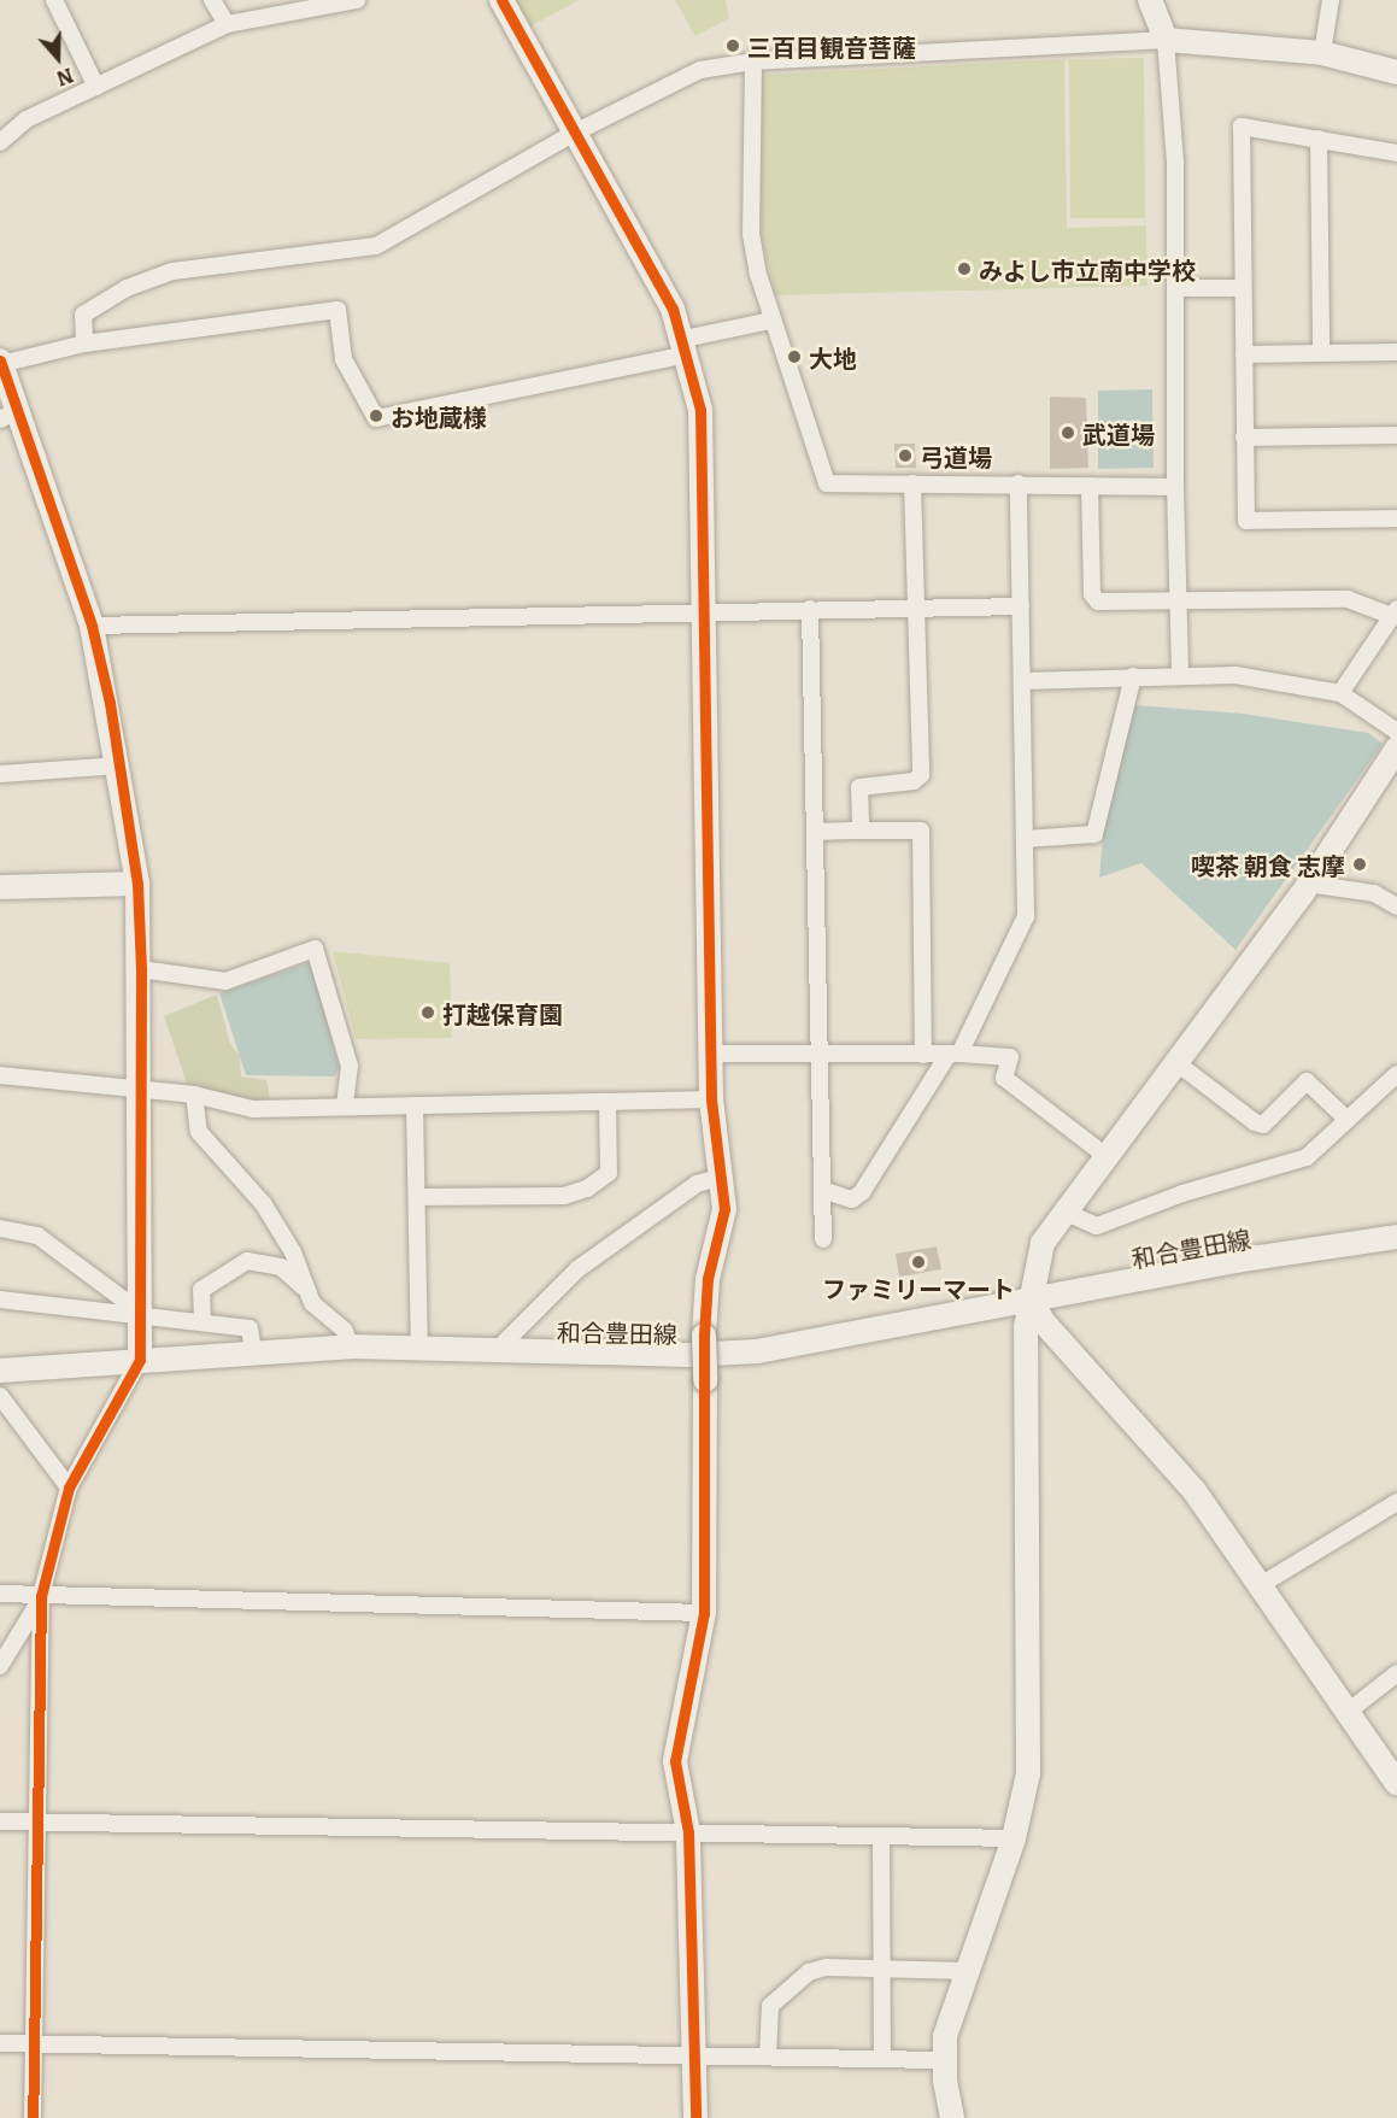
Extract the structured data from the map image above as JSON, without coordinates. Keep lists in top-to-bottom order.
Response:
{
  "streets": {
    "street": ["和合豊田線"]
  },
  "places": [
    "三百目観音菩薩",
    "みよし市立南中学校",
    "大地",
    "お地蔵様",
    "武道場",
    "弓道場",
    "喫茶 朝食 志摩",
    "打越保育園",
    "ファミリーマート"
  ],
  "north": "bottom"
}
